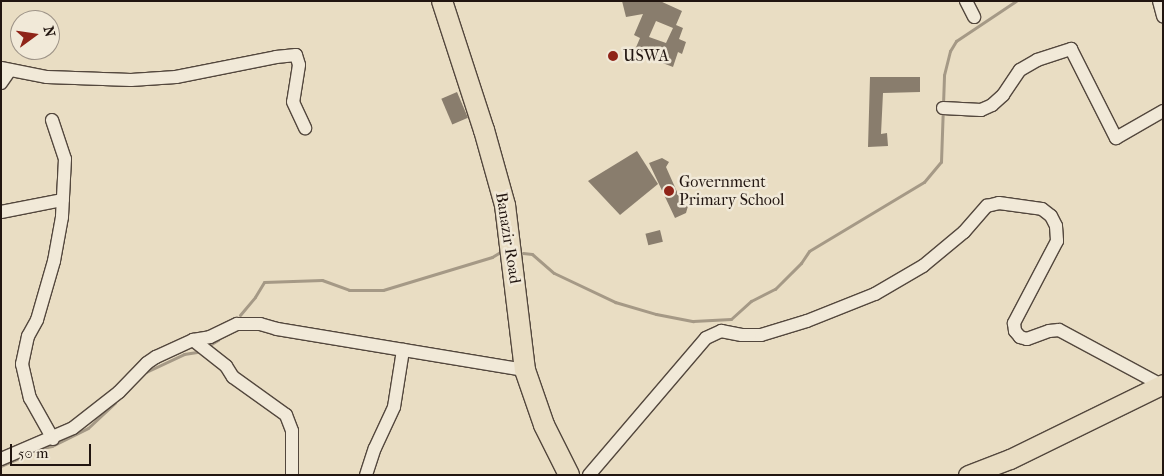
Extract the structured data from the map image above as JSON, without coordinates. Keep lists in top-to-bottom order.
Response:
{
  "streets": {
    "highway": ["Banazir Road"]
  },
  "places": ["USWA", "Government Primary School"],
  "scale_bar": "50 m",
  "north": "right"
}
